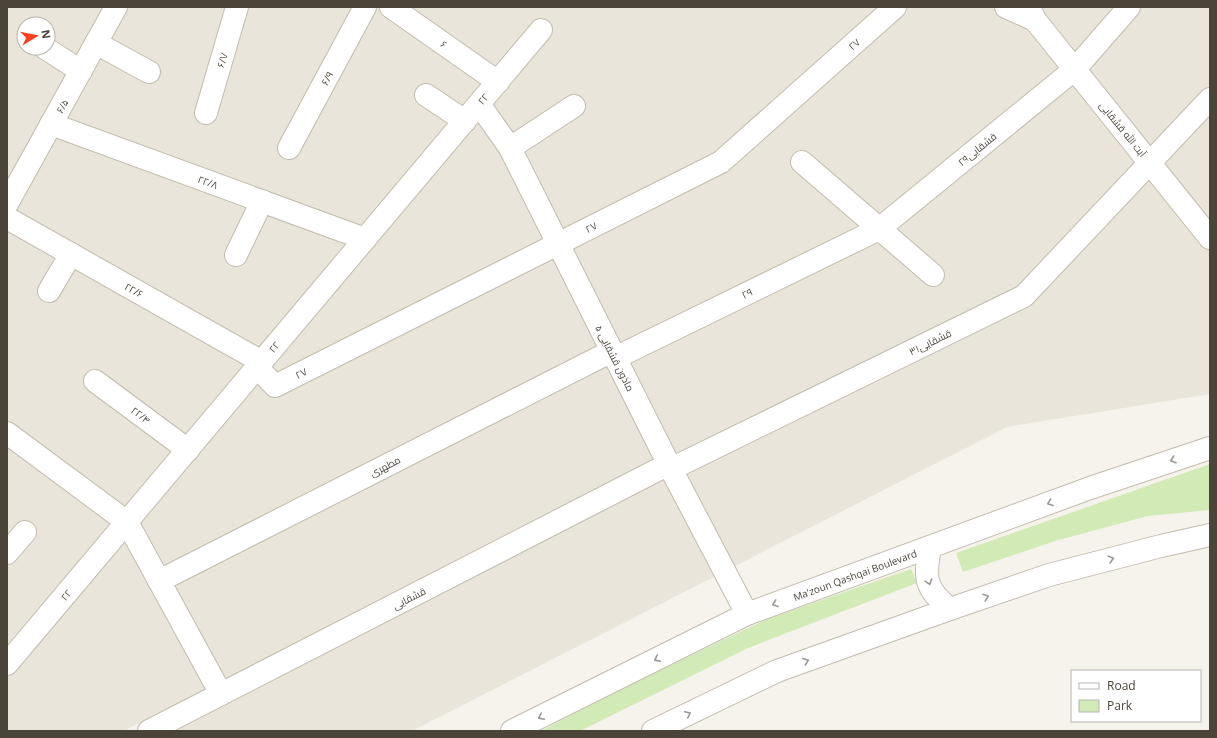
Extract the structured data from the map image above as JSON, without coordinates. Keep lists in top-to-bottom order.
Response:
{
  "streets": {
    "street": [
      "۶",
      "۲۷",
      "۶/۷",
      "۶/۹",
      "۲۲",
      "۶/۵",
      "آیت الله قشقایی",
      "قشقایی۲۹",
      "۲۲/۸",
      "۲۲/۶",
      "۲۹",
      "۳۱قشقایی",
      "ماذون قشقایی ۵",
      "۲۲/۴",
      "مطهری",
      "Ma'zoun Qashqai Boulevard",
      "قشقایی"
    ]
  },
  "crossings": [
    ["۶", "۲۲"],
    ["۲۷", "۲۲"],
    ["۲۷", "۲۲/۶"],
    ["۲۷", "ماذون قشقایی ۵"],
    ["۲۲", "۲۲/۸"],
    ["۲۲", "۲۲/۶"],
    ["۲۲", "ماذون قشقایی ۵"],
    ["۲۲", "۲۲/۴"],
    ["۶/۵", "۲۲/۸"],
    ["آیت الله قشقایی", "قشقایی۲۹"],
    ["آیت الله قشقایی", "۳۱قشقایی"],
    ["قشقایی۲۹", "۲۹"],
    ["۲۹", "ماذون قشقایی ۵"],
    ["۲۹", "مطهری"],
    ["۳۱قشقایی", "ماذون قشقایی ۵"],
    ["۳۱قشقایی", "قشقایی"],
    ["ماذون قشقایی ۵", "مطهری"],
    ["ماذون قشقایی ۵", "Ma'zoun Qashqai Boulevard"],
    ["ماذون قشقایی ۵", "قشقایی"]
  ],
  "legend": ["Road", "Park"],
  "north": "right"
}
